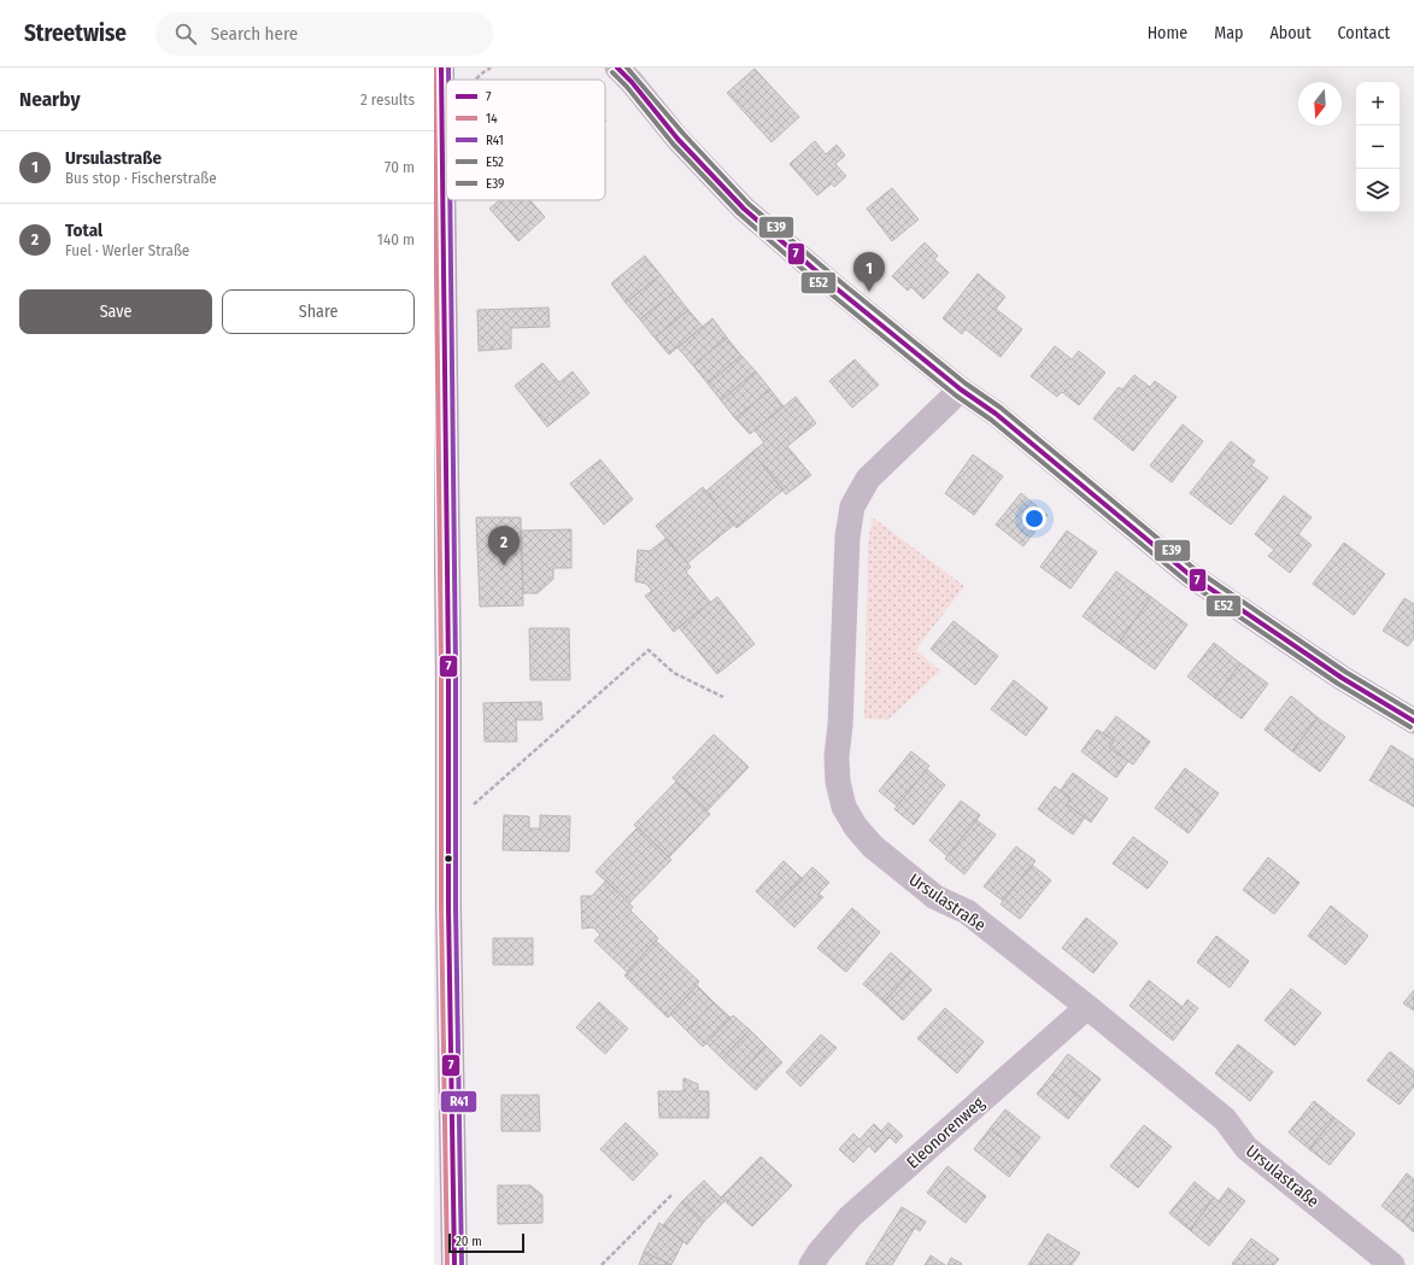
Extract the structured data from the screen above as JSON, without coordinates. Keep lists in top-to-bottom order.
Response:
{
  "streets": {
    "street": ["Ursulastraße", "Eleonorenweg"]
  },
  "crossings": [
    ["Ursulastraße", "Eleonorenweg"]
  ],
  "lines": [
    "transit line 7",
    "transit line 14",
    "transit line R41",
    "transit line E39",
    "transit line E52"
  ],
  "legend": [
    "7",
    "14",
    "R41",
    "E52",
    "E39"
  ],
  "scale_bar": "20 m",
  "north": "bottom",
  "page": {
    "header": "Streetwise",
    "search": "Search here",
    "nav": [
      "Home",
      "Map",
      "About",
      "Contact"
    ],
    "heading": ["Nearby", "2 results"],
    "map_buttons": ["+", "−"],
    "list": [
      {
        "mark": "1",
        "name": "Ursulastraße",
        "note": "Bus stop · Fischerstraße",
        "value": "70 m"
      },
      {
        "mark": "2",
        "name": "Total",
        "note": "Fuel · Werler Straße",
        "value": "140 m"
      }
    ],
    "pins": ["1", "2"],
    "buttons": ["Save", "Share"],
    "scale": "20 m"
  }
}
